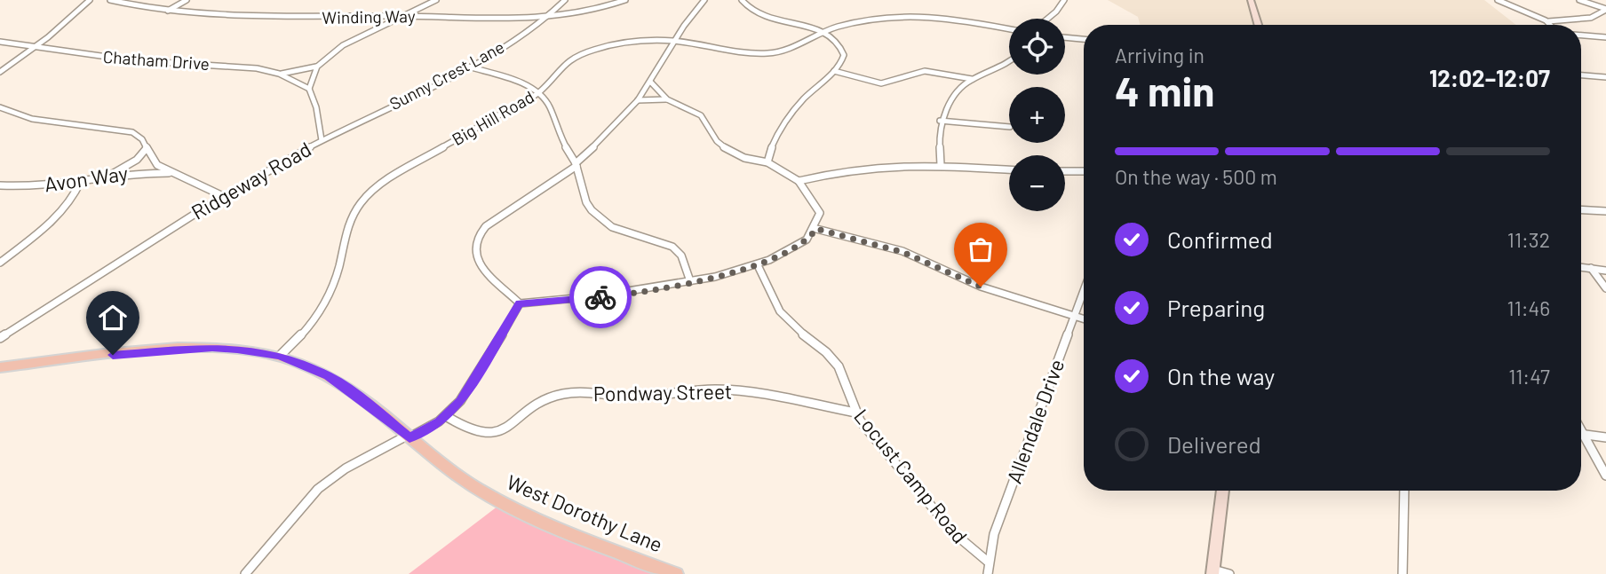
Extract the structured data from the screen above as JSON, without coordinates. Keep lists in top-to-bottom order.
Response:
{
  "streets": {
    "main road": ["West Dorothy Lane"],
    "street": [
      "Winding Way",
      "Chatham Drive",
      "Sunny Crest Lane",
      "Big Hill Road",
      "Avon Way",
      "Ridgeway Road",
      "Pondway Street",
      "Allendale Drive",
      "Locust Camp Road"
    ]
  },
  "crossings": [
    ["Winding Way", "Sunny Crest Lane"],
    ["Chatham Drive", "Ridgeway Road"],
    ["Sunny Crest Lane", "Ridgeway Road"],
    ["Big Hill Road", "West Dorothy Lane"],
    ["Pondway Street", "Locust Camp Road"],
    ["Allendale Drive", "Locust Camp Road"]
  ],
  "page": {
    "map_buttons": ["+", "−"],
    "heading": ["4 min", "Arriving in", "12:02–12:07"],
    "bar": "On the way · 500 m",
    "list": [
      ["Confirmed", "11:32"],
      ["Preparing", "11:46"],
      ["On the way", "11:47"],
      "Delivered"
    ]
  }
}
